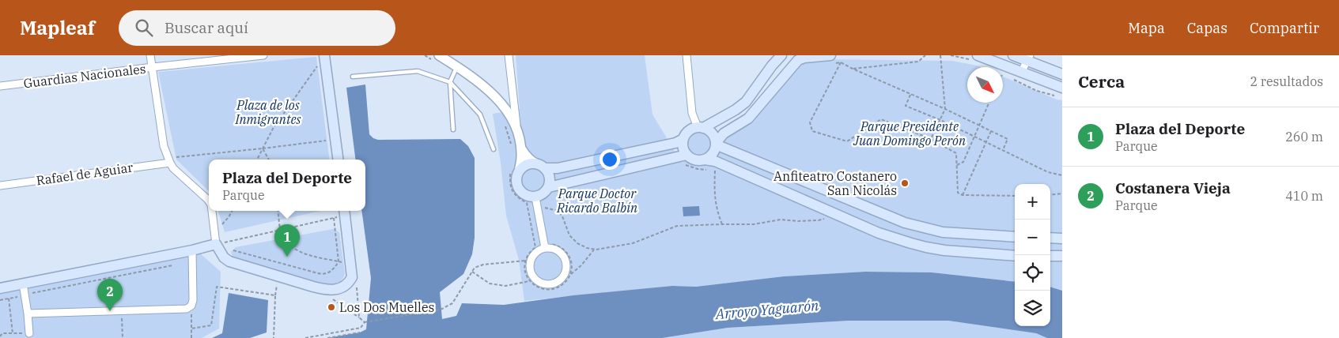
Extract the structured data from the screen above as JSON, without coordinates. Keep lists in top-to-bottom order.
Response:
{
  "streets": {
    "street": ["Guardias Nacionales", "Rafael de Aguiar"]
  },
  "water": ["Arroyo Yaguarón"],
  "parks": ["Plaza de los Inmigrantes", "Parque Presidente Juan Domingo Perón", "Parque Doctor Ricardo Balbín"],
  "places": ["Anfiteatro Costanero San Nicolás", "Los Dos Muelles"],
  "north": "bottom right",
  "page": {
    "header": "Mapleaf",
    "search": "Buscar aquí",
    "nav": ["Mapa", "Capas", "Compartir"],
    "heading": ["Cerca", "2 resultados"],
    "list": [
      {
        "mark": "1",
        "name": "Plaza del Deporte",
        "note": "Parque",
        "value": "260 m"
      },
      {
        "mark": "2",
        "name": "Costanera Vieja",
        "note": "Parque",
        "value": "410 m"
      }
    ],
    "popup": ["Plaza del Deporte", "Parque"],
    "map_buttons": ["+", "−"],
    "pins": ["1", "2"]
  }
}
